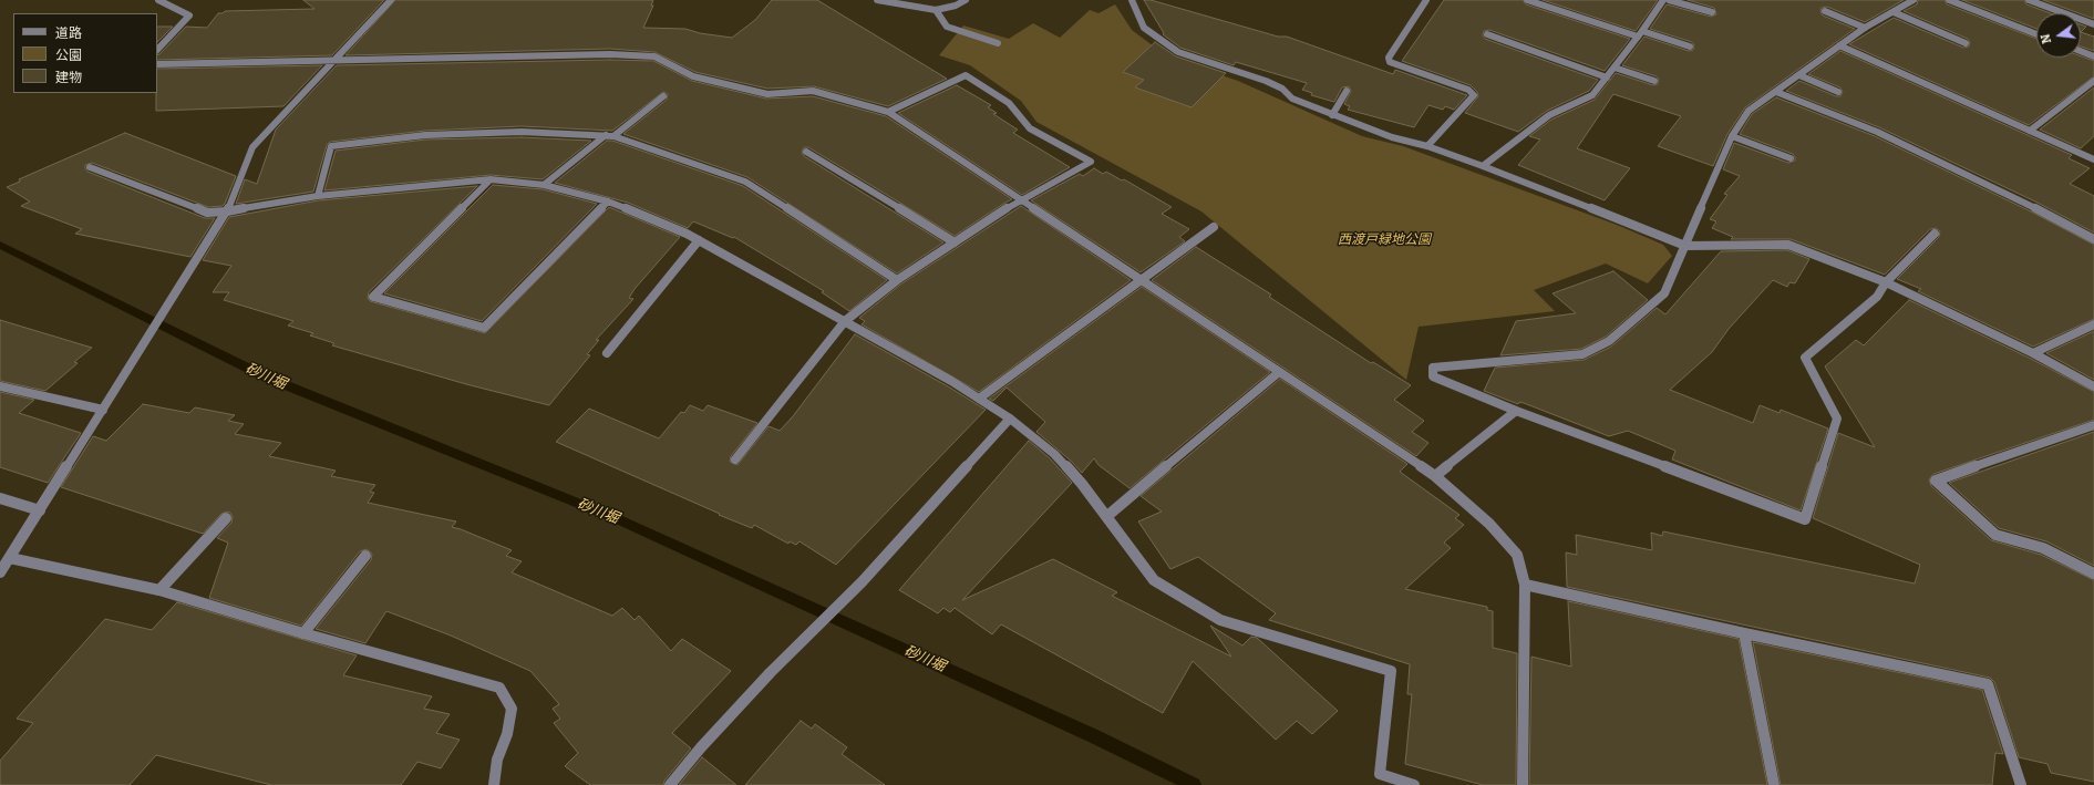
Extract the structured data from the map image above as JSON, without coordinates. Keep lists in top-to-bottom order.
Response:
{
  "water": ["砂川堀"],
  "parks": ["西渡戸緑地公園"],
  "legend": ["道路", "公園", "建物"],
  "north": "left"
}
